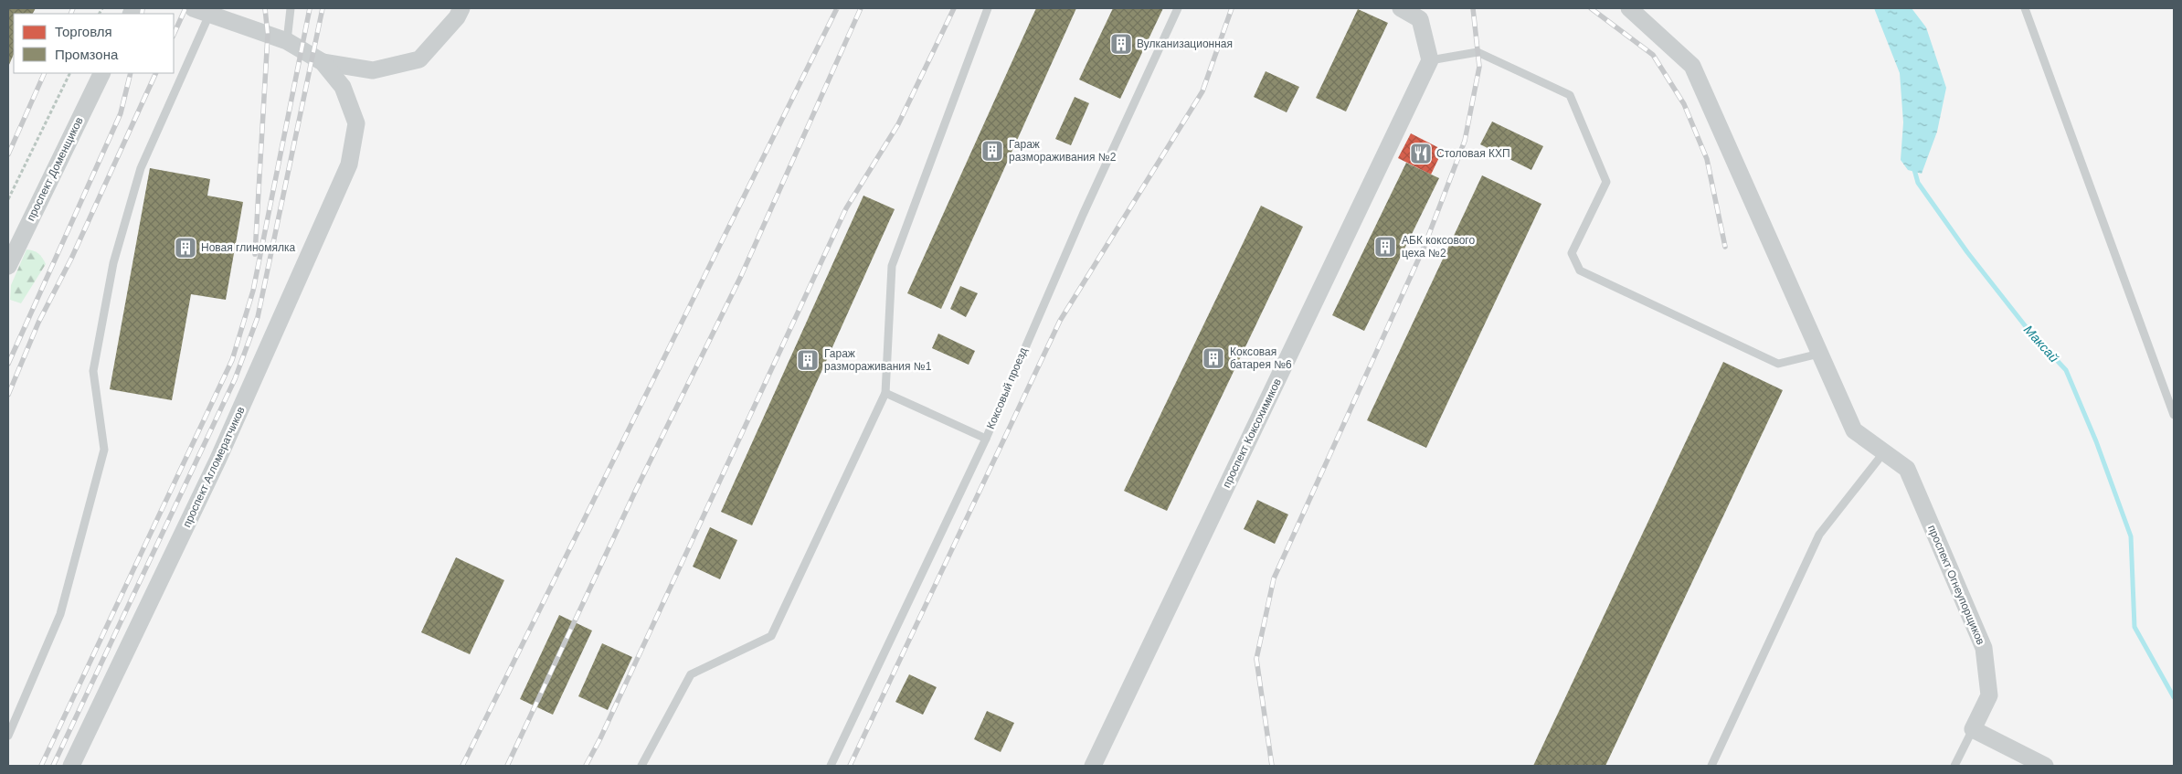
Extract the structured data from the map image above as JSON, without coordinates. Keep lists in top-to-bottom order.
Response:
{
  "streets": {
    "street": [
      "проспект Доменщиков",
      "проспект Коксохимиков",
      "проспект Агломератчиков",
      "проспект Огнеупорщиков"
    ],
    "lane": ["Коксовый проезд"]
  },
  "water": ["Максай"],
  "places": {
    "building": [
      "Вулканизационная",
      "Гараж размораживания №2",
      "АБК коксового цеха №2",
      "Новая глиномялка",
      "Коксовая батарея №6",
      "Гараж размораживания №1"
    ],
    "restaurant": ["Столовая КХП"]
  },
  "legend": ["Торговля", "Промзона"]
}
